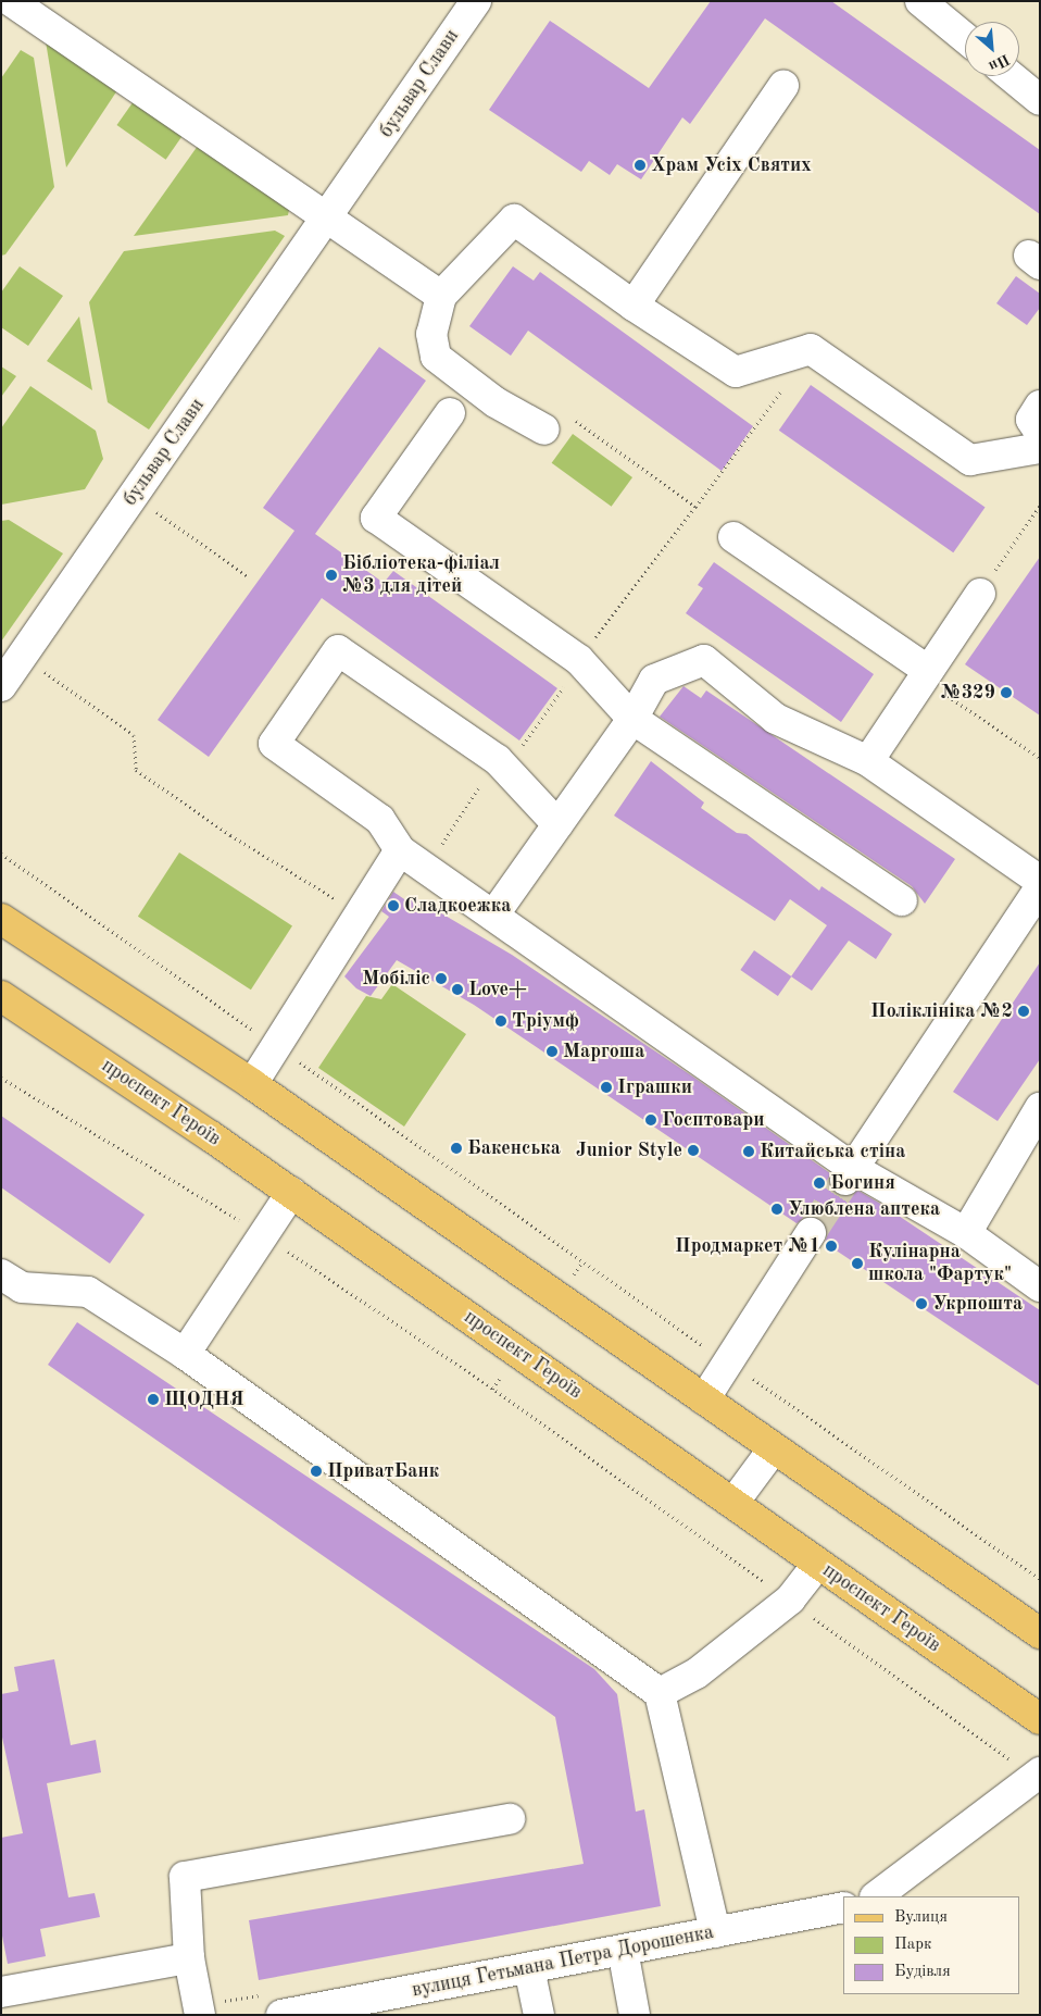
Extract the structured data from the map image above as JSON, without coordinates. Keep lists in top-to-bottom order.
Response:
{
  "streets": {
    "main road": ["проспект Героїв"],
    "street": ["бульвар Слави", "вулиця Гетьмана Петра Дорошенка"]
  },
  "places": [
    "Храм Усіх Святих",
    "Бібліотека-філіал №3 для дітей",
    "№329",
    "Сладкоежка",
    "Мобіліс",
    "Love+",
    "Поліклініка №2",
    "Тріумф",
    "Маргоша",
    "Іграшки",
    "Госптовари",
    "Бакенська",
    "Junior Style",
    "Китайська стіна",
    "Богиня",
    "Улюблена аптека",
    "Продмаркет №1",
    "Кулінарна школа \"Фартук\"",
    "Укрпошта",
    "ЩОДНЯ",
    "ПриватБанк"
  ],
  "legend": ["Вулиця", "Парк", "Будівля"],
  "north": "bottom right"
}
